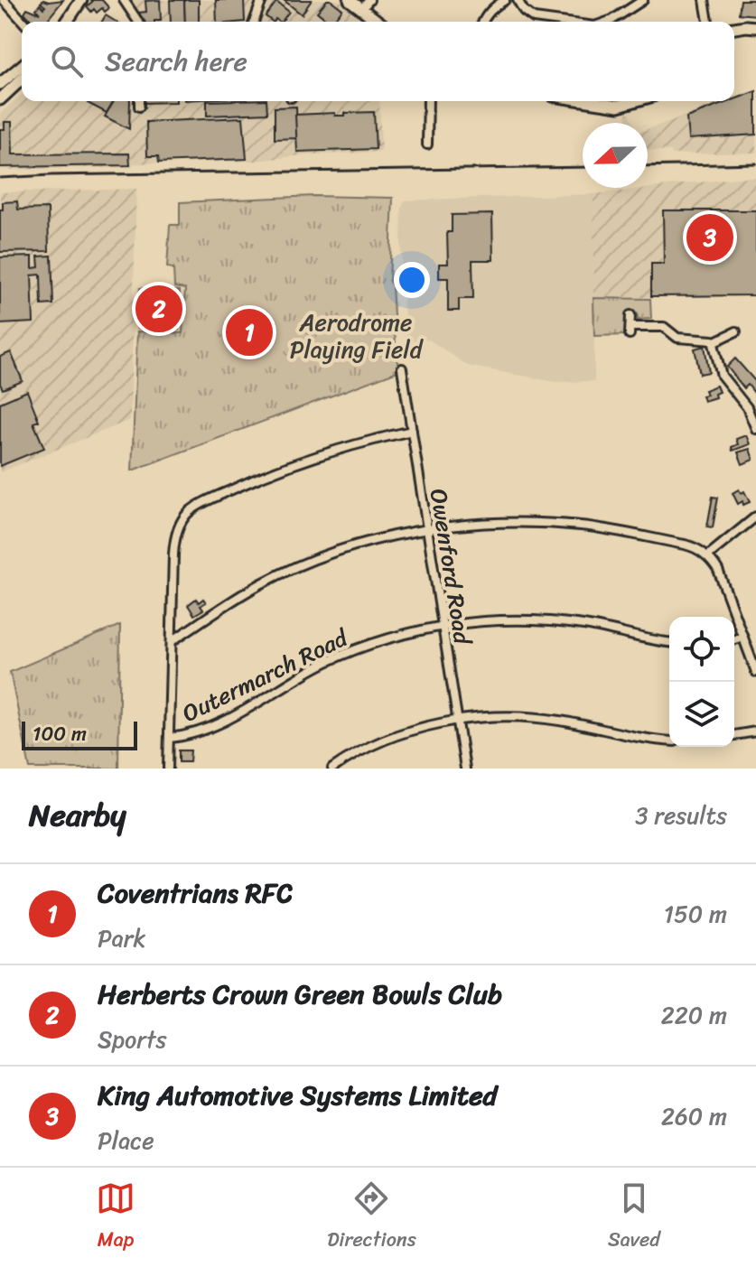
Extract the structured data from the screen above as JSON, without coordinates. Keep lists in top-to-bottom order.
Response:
{
  "streets": {
    "street": ["Owenford Road", "Outermarch Road"]
  },
  "crossings": [
    ["Owenford Road", "Outermarch Road"]
  ],
  "parks": ["Aerodrome Playing Field"],
  "scale_bar": "100 m",
  "north": "left",
  "page": {
    "search": "Search here",
    "pins": ["3", "2", "1"],
    "scale": "100 m",
    "heading": ["Nearby", "3 results"],
    "list": [
      {
        "mark": "1",
        "name": "Coventrians RFC",
        "note": "Park",
        "value": "150 m"
      },
      {
        "mark": "2",
        "name": "Herberts Crown Green Bowls Club",
        "note": "Sports",
        "value": "220 m"
      },
      {
        "mark": "3",
        "name": "King Automotive Systems Limited",
        "note": "Place",
        "value": "260 m"
      }
    ],
    "nav": ["Map", "Directions", "Saved"]
  }
}
